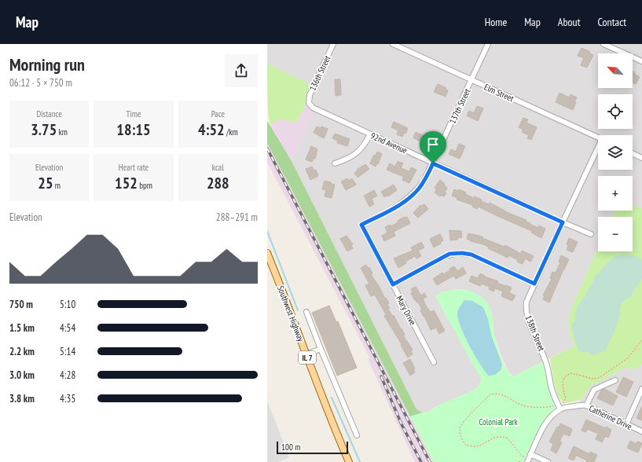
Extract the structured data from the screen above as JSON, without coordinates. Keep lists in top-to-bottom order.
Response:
{
  "streets": {
    "main road": ["Southwest Highway", "IL 7"],
    "street": [
      "136th Street",
      "Elm Street",
      "137th Street",
      "92nd Avenue",
      "Mary Drive",
      "138th Street",
      "Catherine Drive"
    ]
  },
  "crossings": [
    ["136th Street", "92nd Avenue"],
    ["Elm Street", "137th Street"],
    ["137th Street", "92nd Avenue"],
    ["137th Street", "Mary Drive"],
    ["92nd Avenue", "138th Street"],
    ["138th Street", "Catherine Drive"]
  ],
  "parks": ["Colonial Park"],
  "scale_bar": "100 m",
  "north": "top left",
  "page": {
    "header": "Map",
    "nav": [
      "Home",
      "Map",
      "About",
      "Contact"
    ],
    "heading": ["Morning run", "06:12 · 5 × 750 m"],
    "map_buttons": ["+", "−"],
    "stats": [
      ["Distance", "3.75 km"],
      ["Time", "18:15"],
      ["Pace", "4:52 /km"],
      ["Elevation", "25 m"],
      ["Heart rate", "152 bpm"],
      ["kcal", "288"]
    ],
    "chart": ["Elevation", "288–291 m"],
    "list": [
      {
        "name": "750 m",
        "note": "5:10"
      },
      {
        "name": "1.5 km",
        "note": "4:54"
      },
      {
        "name": "2.2 km",
        "note": "5:14"
      },
      {
        "name": "3.0 km",
        "note": "4:28"
      },
      {
        "name": "3.8 km",
        "note": "4:35"
      }
    ],
    "scale": "100 m"
  }
}
